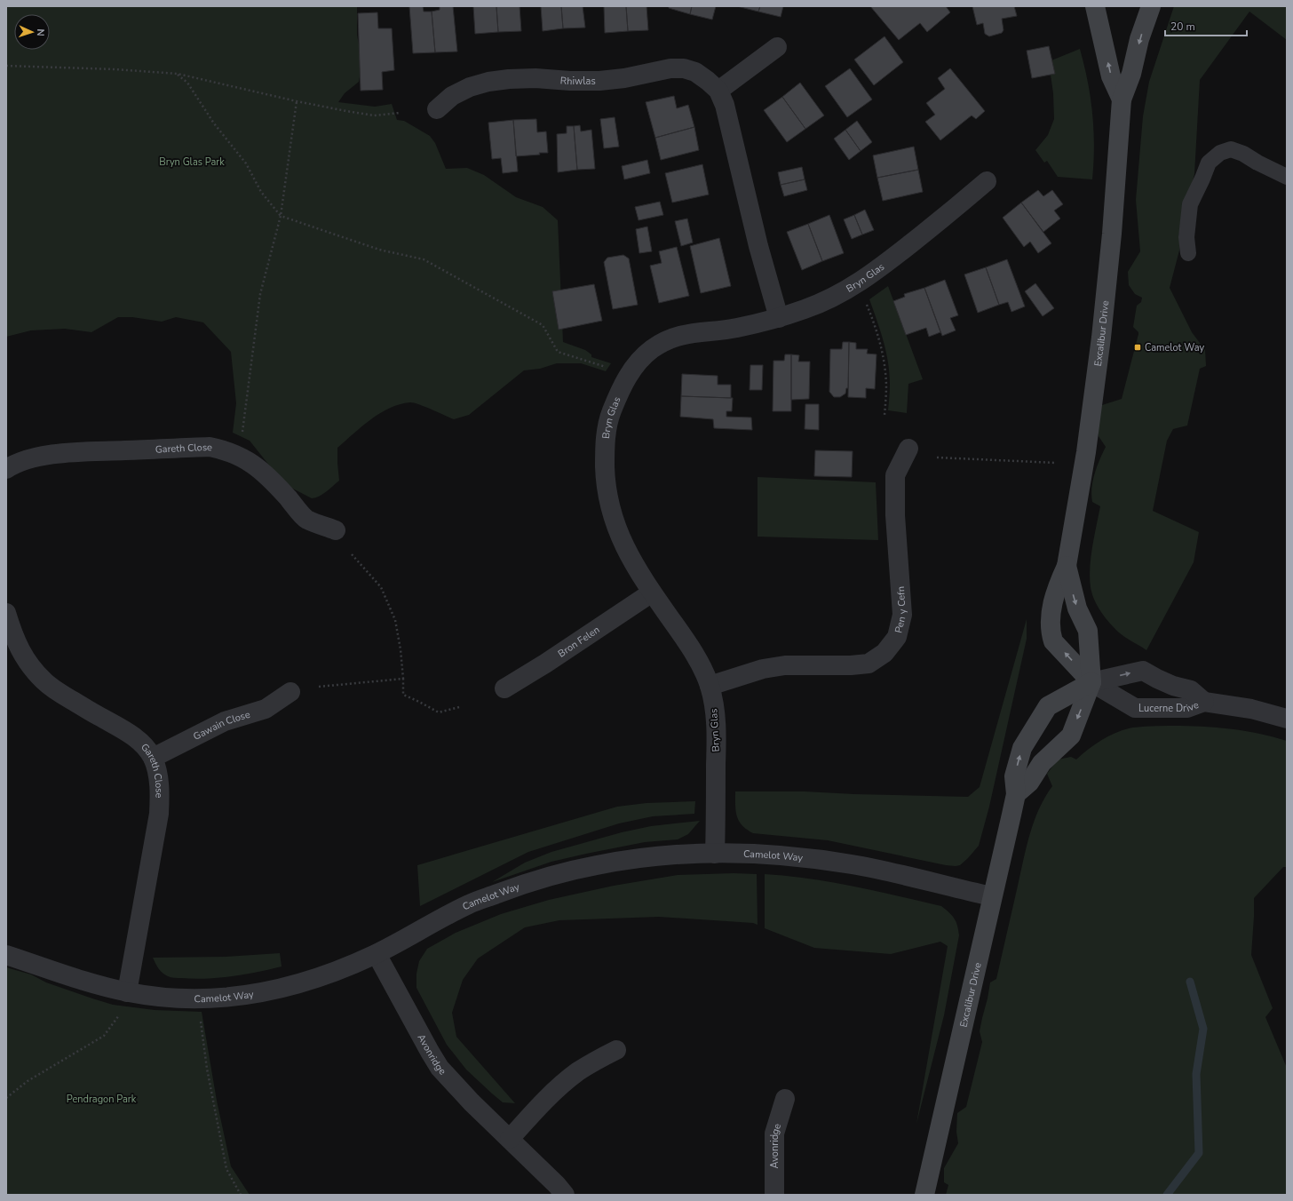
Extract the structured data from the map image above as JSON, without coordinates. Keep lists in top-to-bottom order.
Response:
{
  "streets": {
    "street": [
      "Rhiwlas",
      "Bryn Glas",
      "Excalibur Drive",
      "Gareth Close",
      "Pen y Cefn",
      "Bron Felen",
      "Lucerne Drive",
      "Gawain Close",
      "Camelot Way",
      "Avonridge"
    ]
  },
  "crossings": [
    ["Bryn Glas", "Pen y Cefn"],
    ["Bryn Glas", "Bron Felen"],
    ["Bryn Glas", "Camelot Way"],
    ["Excalibur Drive", "Lucerne Drive"],
    ["Excalibur Drive", "Camelot Way"],
    ["Gareth Close", "Gawain Close"],
    ["Gareth Close", "Camelot Way"],
    ["Camelot Way", "Avonridge"]
  ],
  "parks": ["Bryn Glas Park", "Pendragon Park"],
  "places": {
    "transit": ["Camelot Way"]
  },
  "scale_bar": "20 m",
  "north": "right"
}
